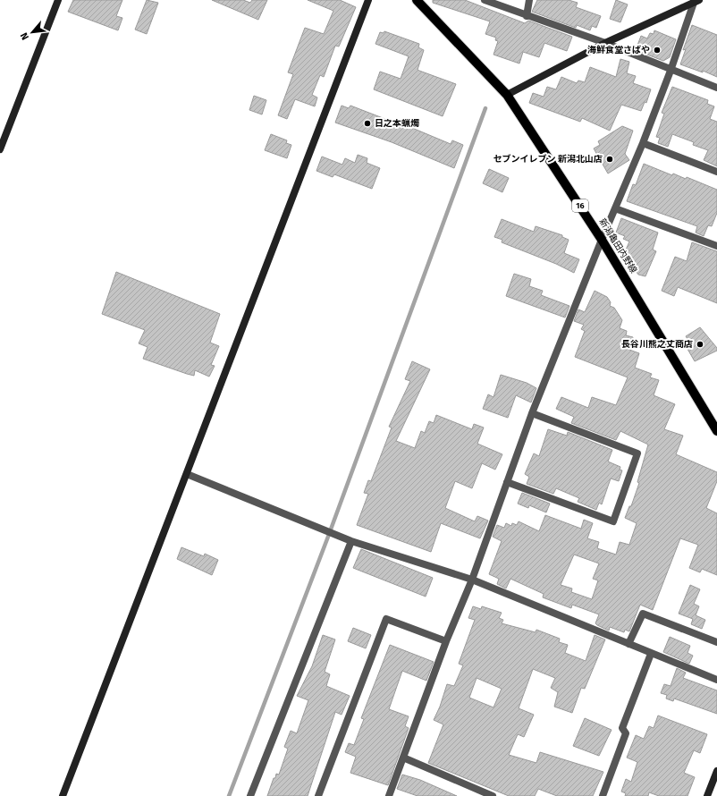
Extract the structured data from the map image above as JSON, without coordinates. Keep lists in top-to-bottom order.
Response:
{
  "streets": {
    "main road": ["16", "新潟亀田内野線"]
  },
  "places": [
    "海鮮食堂さばや",
    "日之本蝋燭",
    "セブンイレブン 新潟北山店",
    "長谷川熊之丈商店"
  ],
  "north": "bottom left"
}
